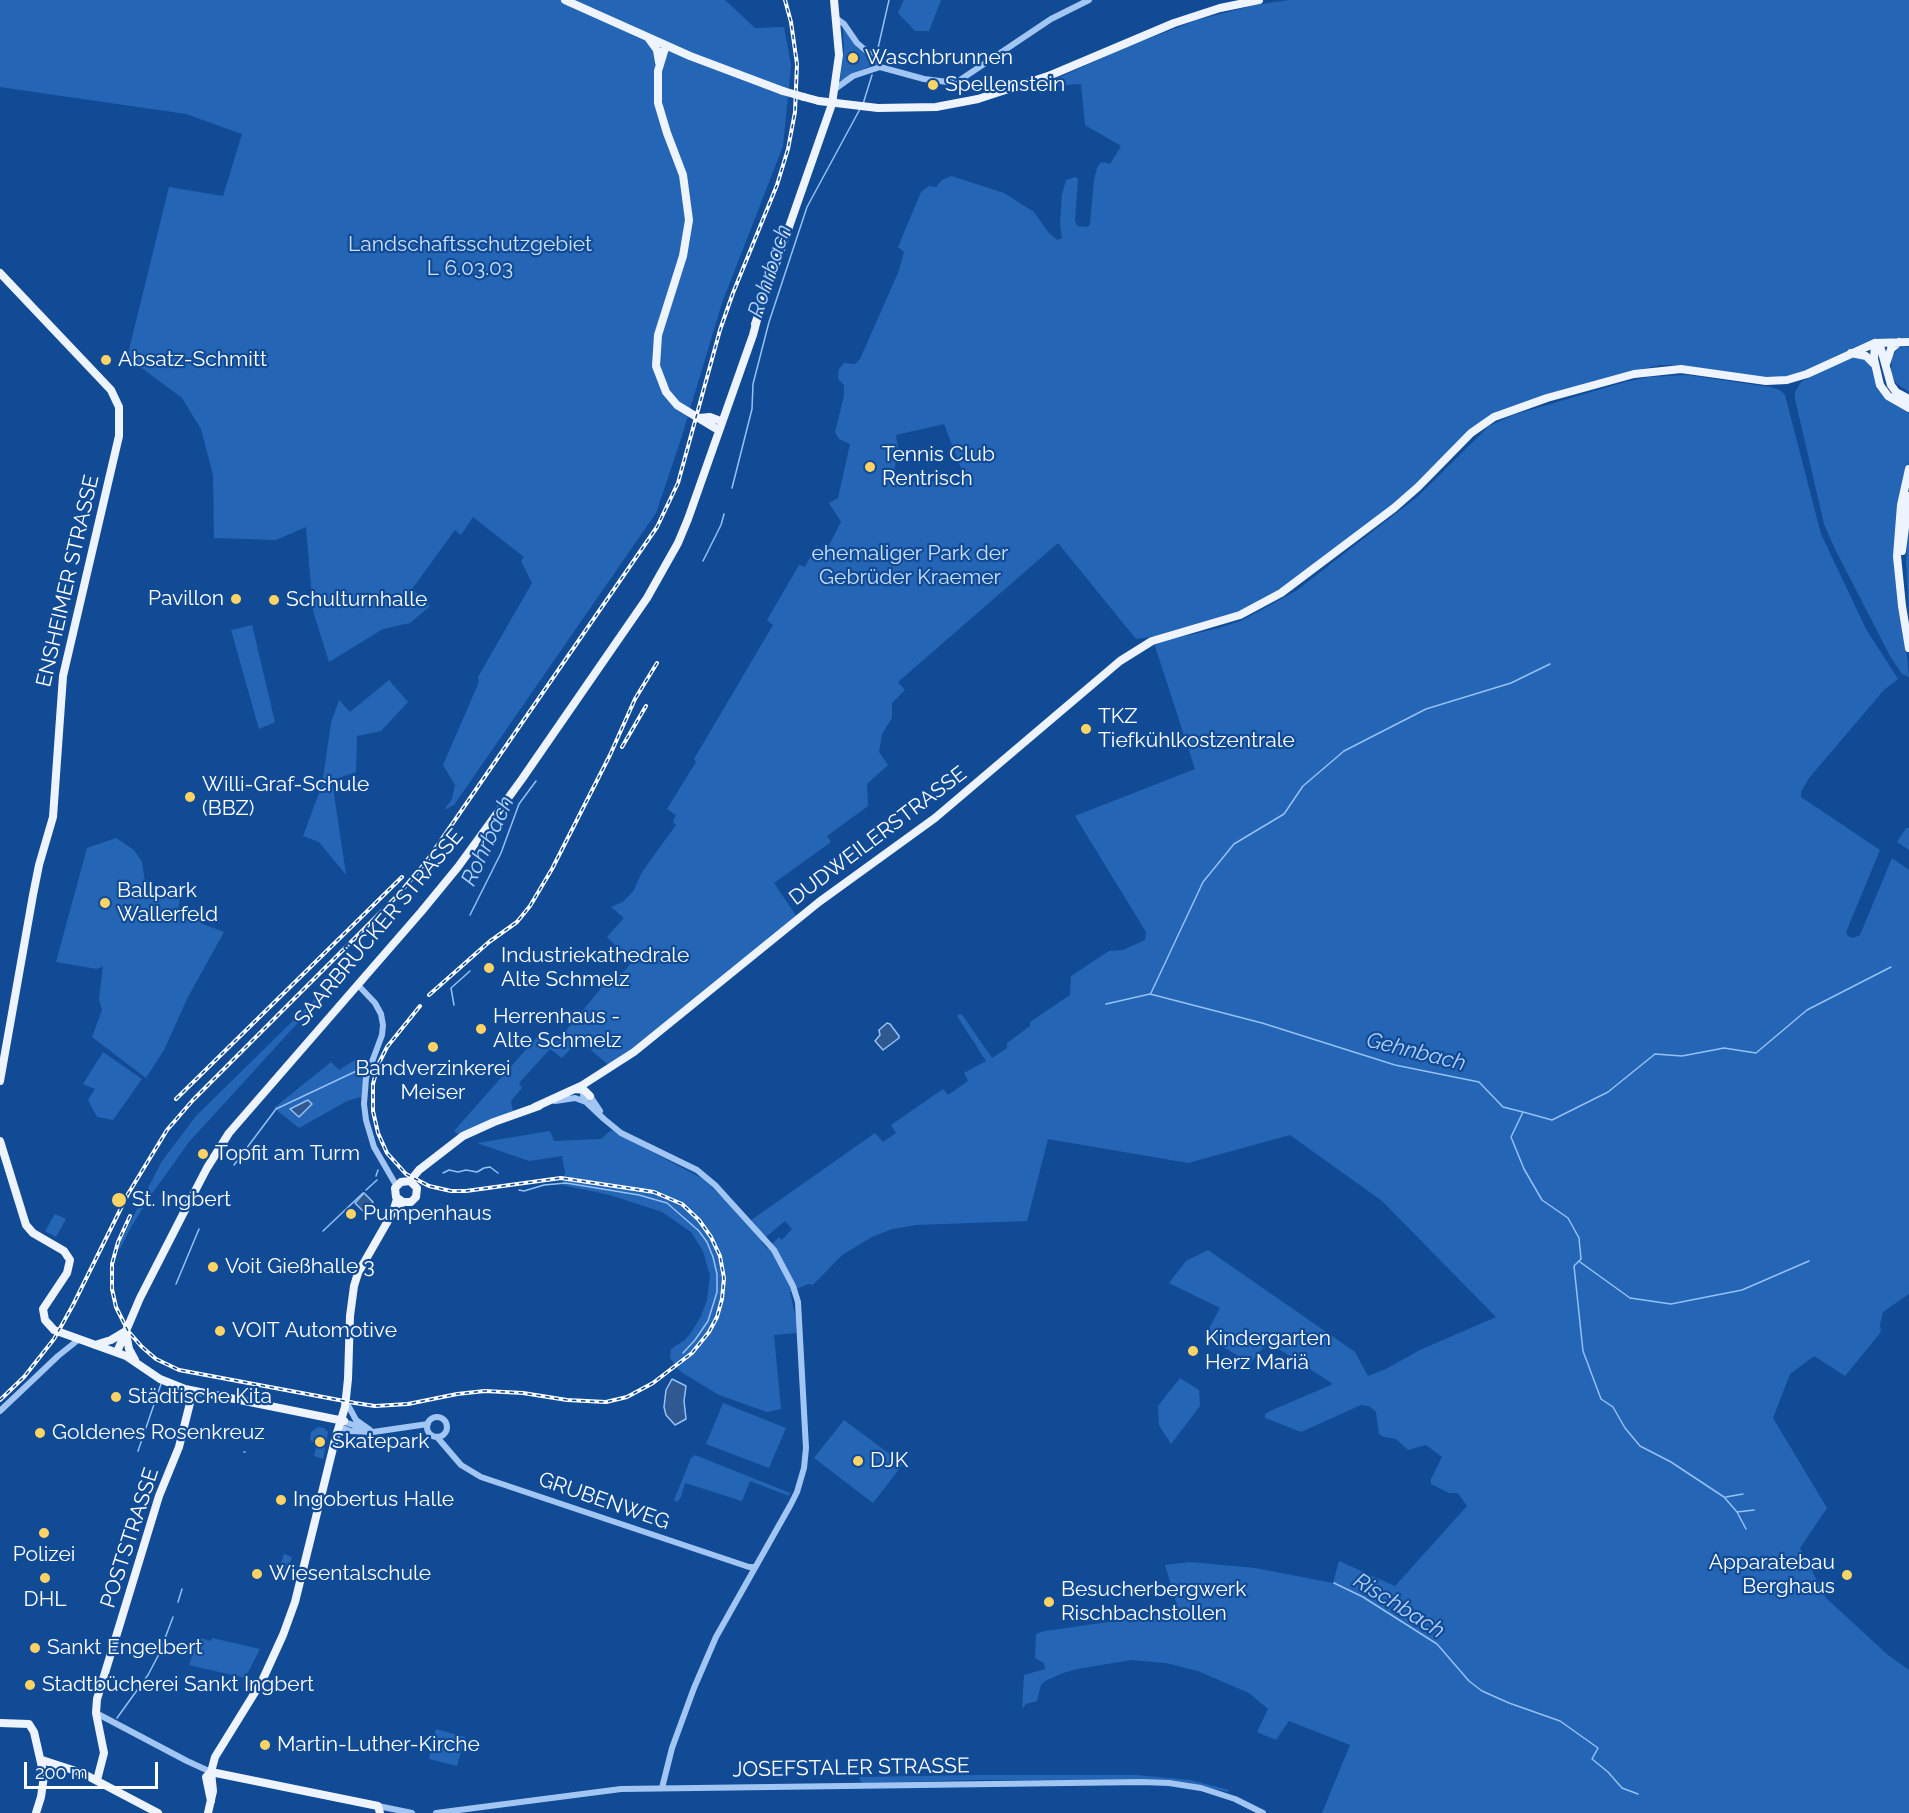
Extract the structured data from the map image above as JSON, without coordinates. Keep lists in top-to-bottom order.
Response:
{
  "streets": {
    "main road": [
      "ENSHEIMER STRASSE",
      "DUDWEILERSTRASSE",
      "SAARBRÜCKER STRASSE",
      "POSTSTRASSE"
    ],
    "street": ["GRUBENWEG", "JOSEFSTALER STRASSE"]
  },
  "water": ["Rohrbach", "Gehnbach", "Rischbach"],
  "parks": ["Landschaftsschutzgebiet L 6.03.03", "ehemaliger Park der Gebrüder Kraemer"],
  "places": [
    "Waschbrunnen",
    "Spellenstein",
    "Absatz-Schmitt",
    "Tennis Club Rentrisch",
    "Pavillon",
    "Schulturnhalle",
    "TKZ Tiefkühlkostzentrale",
    "Willi-Graf-Schule (BBZ)",
    "Ballpark Wallerfeld",
    "Industriekathedrale Alte Schmelz",
    "Herrenhaus - Alte Schmelz",
    "Bandverzinkerei Meiser",
    "Topfit am Turm",
    "St. Ingbert",
    "Pumpenhaus",
    "Voit Gießhalle 3",
    "VOIT Automotive",
    "Kindergarten Herz Mariä",
    "Städtische Kita",
    "Goldenes Rosenkreuz",
    "Skatepark",
    "DJK",
    "Ingobertus Halle",
    "Polizei",
    "Wiesentalschule",
    "Apparatebau Berghaus",
    "DHL",
    "Besucherbergwerk Rischbachstollen",
    "Sankt Engelbert",
    "Stadtbücherei Sankt Ingbert",
    "Martin-Luther-Kirche"
  ],
  "scale_bar": "200 m"
}
